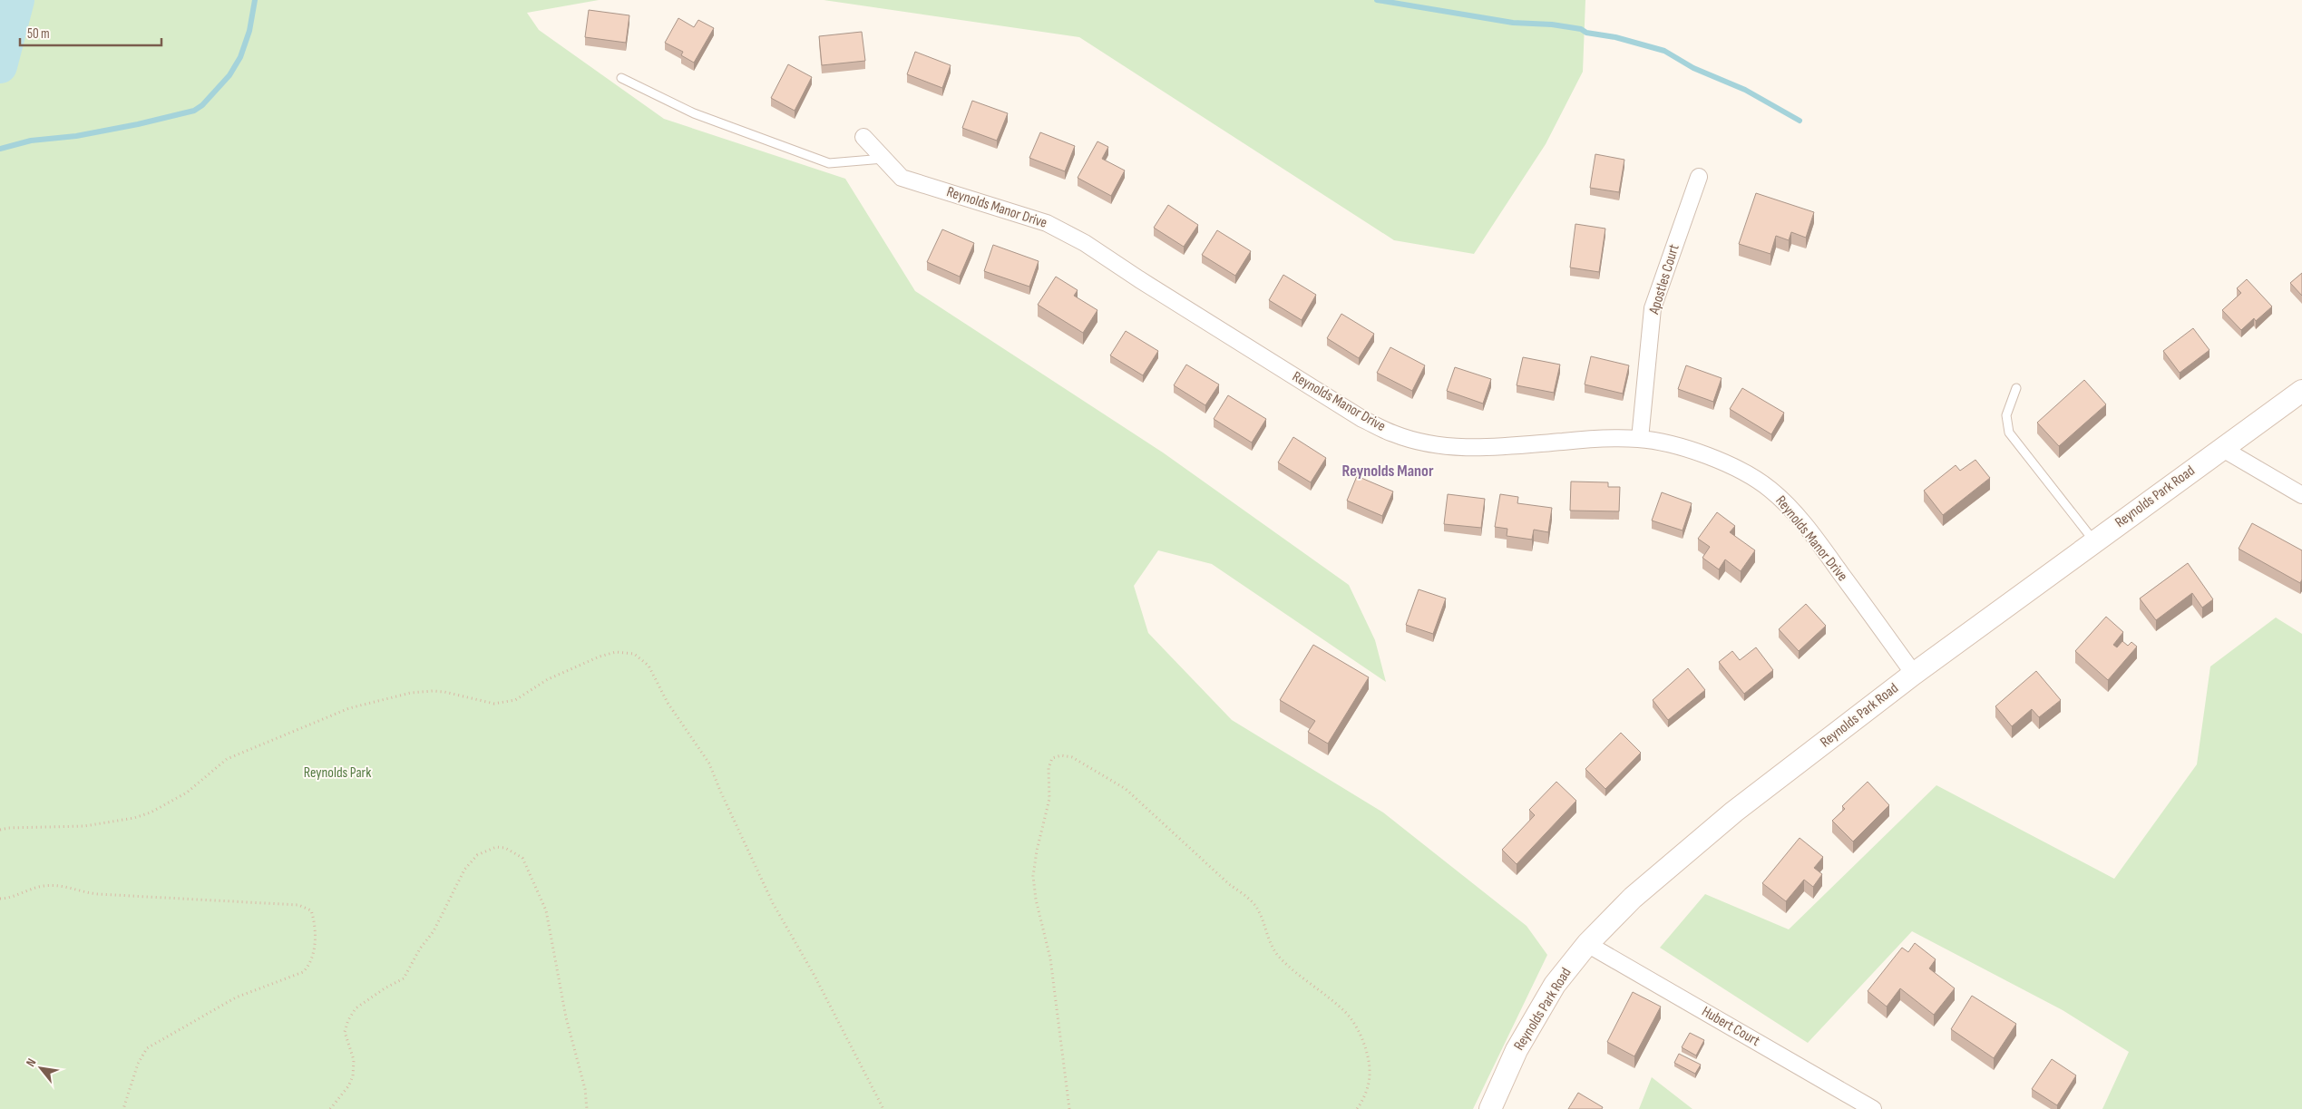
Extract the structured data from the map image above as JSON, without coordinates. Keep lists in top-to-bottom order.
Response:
{
  "streets": {
    "main road": ["Reynolds Park Road"],
    "street": ["Reynolds Manor Drive", "Apostles Court", "Hubert Court"]
  },
  "crossings": [
    ["Reynolds Manor Drive", "Apostles Court"],
    ["Reynolds Manor Drive", "Reynolds Park Road"],
    ["Reynolds Park Road", "Hubert Court"]
  ],
  "districts": ["Reynolds Manor"],
  "parks": ["Reynolds Park"],
  "scale_bar": "50 m",
  "north": "top left"
}
